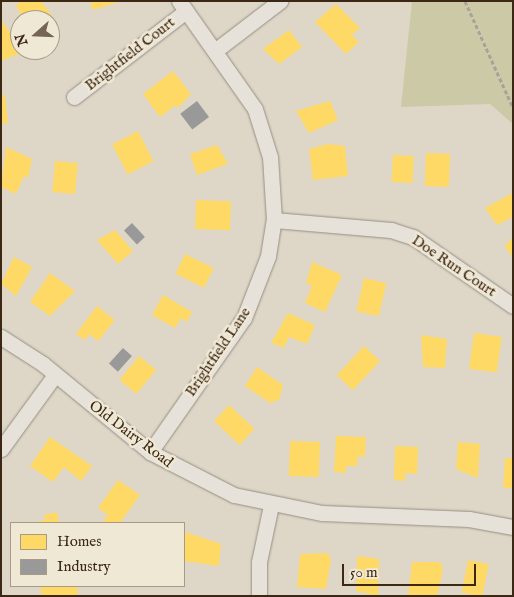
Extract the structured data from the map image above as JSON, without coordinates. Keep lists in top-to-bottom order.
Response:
{
  "streets": {
    "street": [
      "Brightfield Court",
      "Doe Run Court",
      "Brightfield Lane",
      "Old Dairy Road"
    ]
  },
  "crossings": [
    ["Brightfield Court", "Brightfield Lane"],
    ["Doe Run Court", "Brightfield Lane"],
    ["Brightfield Lane", "Old Dairy Road"]
  ],
  "legend": ["Homes", "Industry"],
  "scale_bar": "50 m",
  "north": "left"
}
